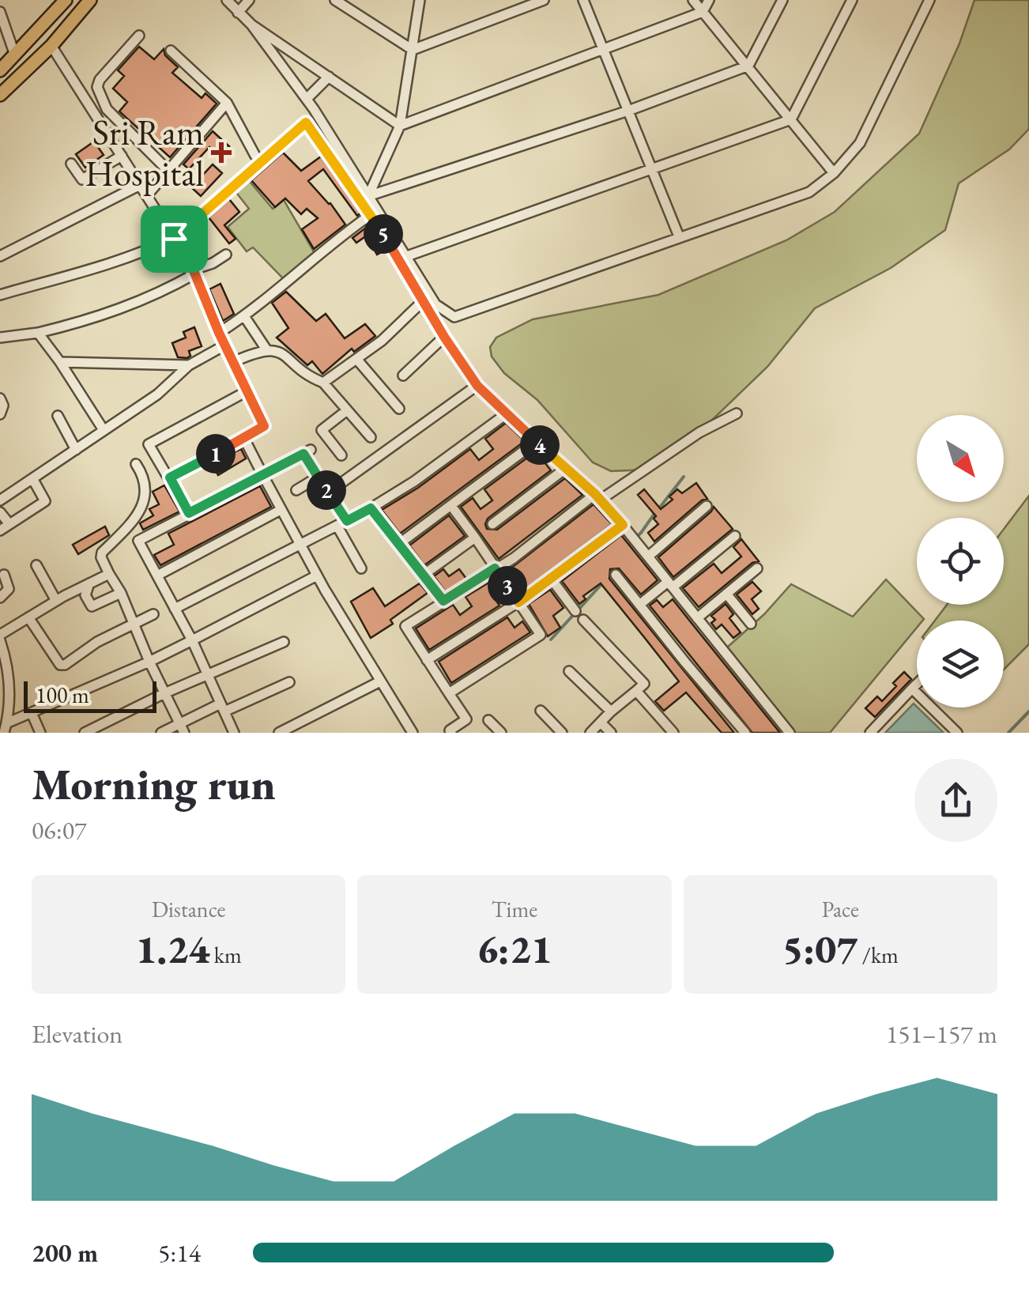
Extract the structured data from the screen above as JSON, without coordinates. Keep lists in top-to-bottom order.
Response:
{
  "places": {
    "health": ["Sri Ram Hospital"]
  },
  "scale_bar": "100 m",
  "north": "bottom right",
  "page": {
    "pins": [
      "5",
      "4",
      "1",
      "2",
      "3"
    ],
    "scale": "100 m",
    "heading": ["Morning run", "06:07"],
    "stats": [
      ["Distance", "1.24 km"],
      ["Time", "6:21"],
      ["Pace", "5:07 /km"]
    ],
    "chart": ["Elevation", "151–157 m"],
    "list": [
      {
        "name": "200 m",
        "note": "5:14"
      }
    ]
  }
}
